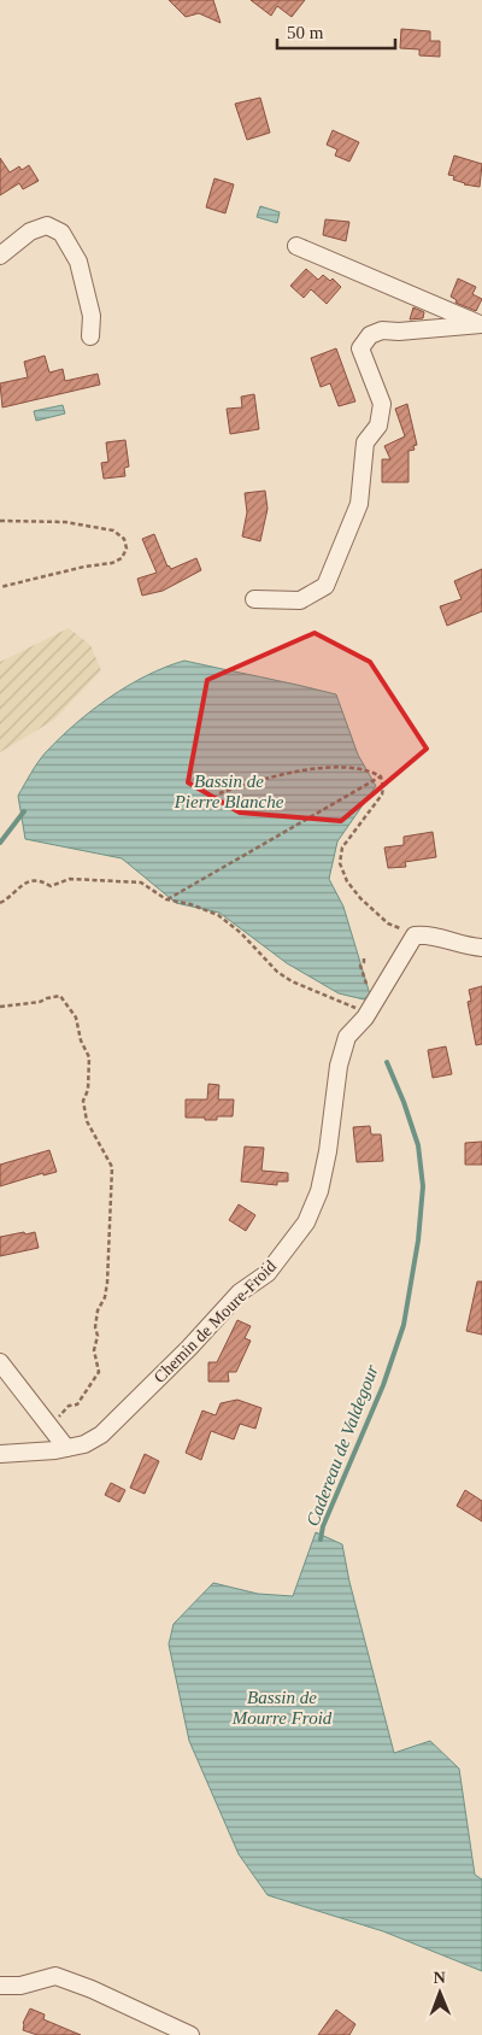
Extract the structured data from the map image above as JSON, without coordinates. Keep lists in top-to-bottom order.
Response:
{
  "streets": {
    "street": ["Chemin de Moure-Froid"]
  },
  "water": ["Bassin de Pierre Blanche", "Cadereau de Valdegour", "Bassin de Mourre Froid"],
  "scale_bar": "50 m",
  "north": "top"
}
